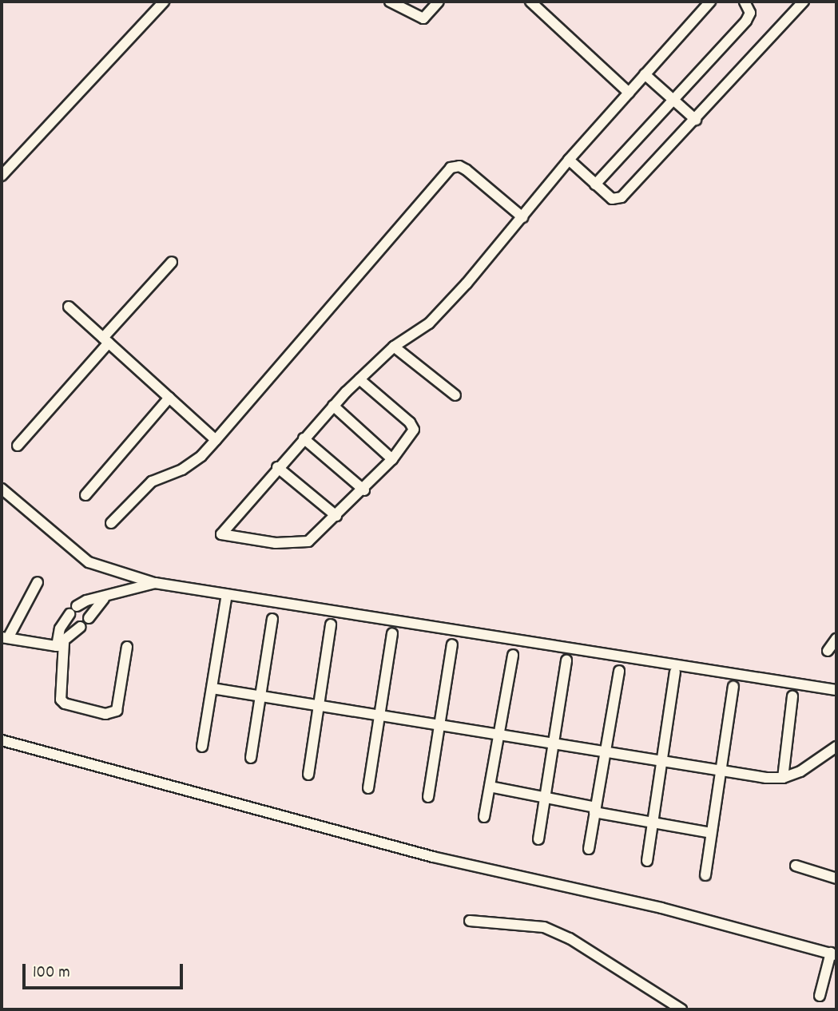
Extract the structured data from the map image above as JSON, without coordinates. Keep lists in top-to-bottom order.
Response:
{
  "scale_bar": "100 m"
}
